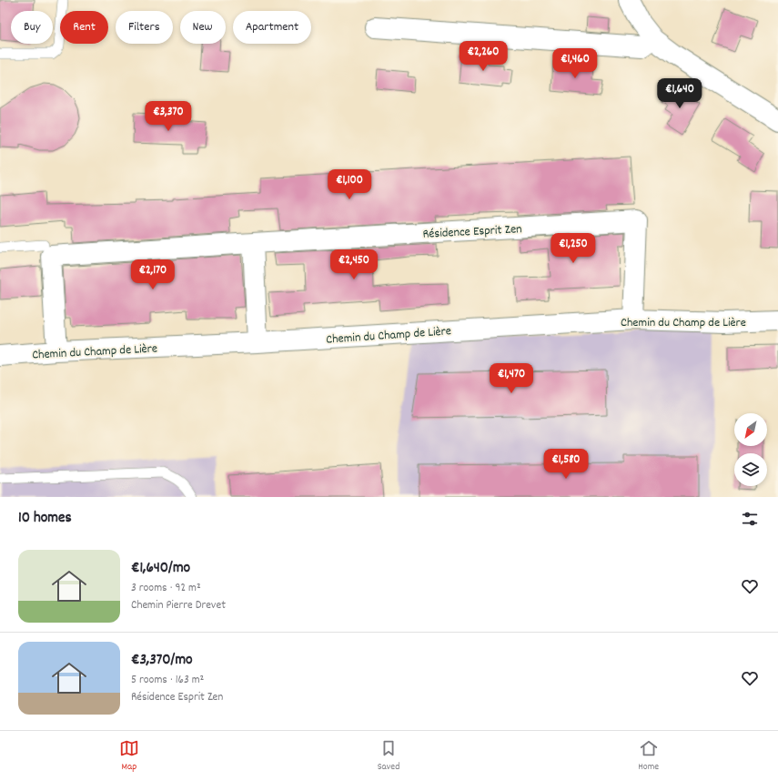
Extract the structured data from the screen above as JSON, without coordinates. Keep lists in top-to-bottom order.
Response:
{
  "streets": {
    "street": ["Résidence Esprit Zen", "Chemin du Champ de Lière"]
  },
  "crossings": [
    ["Résidence Esprit Zen", "Chemin du Champ de Lière"]
  ],
  "north": "bottom left",
  "page": {
    "chip": [
      "Buy",
      "Rent",
      "Filters",
      "New",
      "Apartment"
    ],
    "price": [
      "€2,260",
      "€1,460",
      "€1,640",
      "€3,370",
      "€1,100",
      "€1,250",
      "€2,450",
      "€2,170",
      "€1,470",
      "€1,580"
    ],
    "heading": "10 homes",
    "list": [
      {
        "name": "€1,640/mo",
        "note": "3 rooms · 92 m² · Chemin Pierre Drevet"
      },
      {
        "name": "€3,370/mo",
        "note": "5 rooms · 163 m² · Résidence Esprit Zen"
      }
    ],
    "tabs": ["Map", "Saved", "Home"]
  }
}
